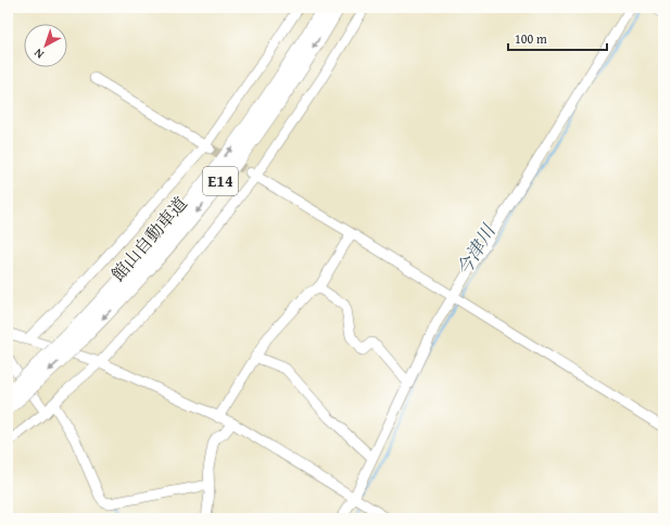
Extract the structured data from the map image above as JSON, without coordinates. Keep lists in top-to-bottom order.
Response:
{
  "streets": {
    "highway": ["E14", "館山自動車道"]
  },
  "water": ["今津川"],
  "scale_bar": "100 m",
  "north": "bottom left"
}
